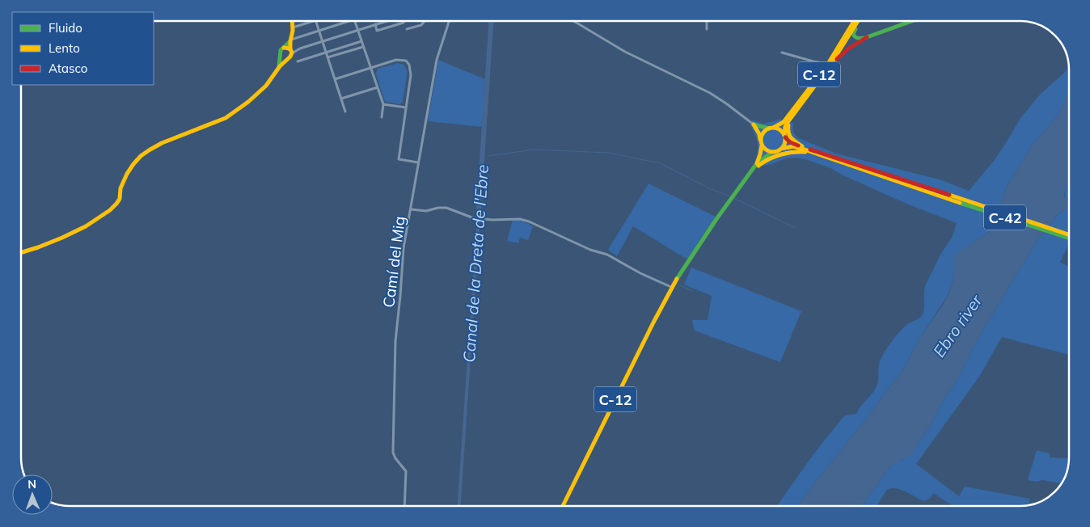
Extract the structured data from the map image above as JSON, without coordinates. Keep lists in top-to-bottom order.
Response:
{
  "streets": {
    "main road": ["C-12", "C-42"],
    "street": ["Camí del Mig"]
  },
  "crossings": [
    ["C-12", "C-42"]
  ],
  "water": ["Canal de la Dreta de l'Ebre", "Ebro river"],
  "legend": ["Fluido", "Lento", "Atasco"],
  "north": "top"
}
